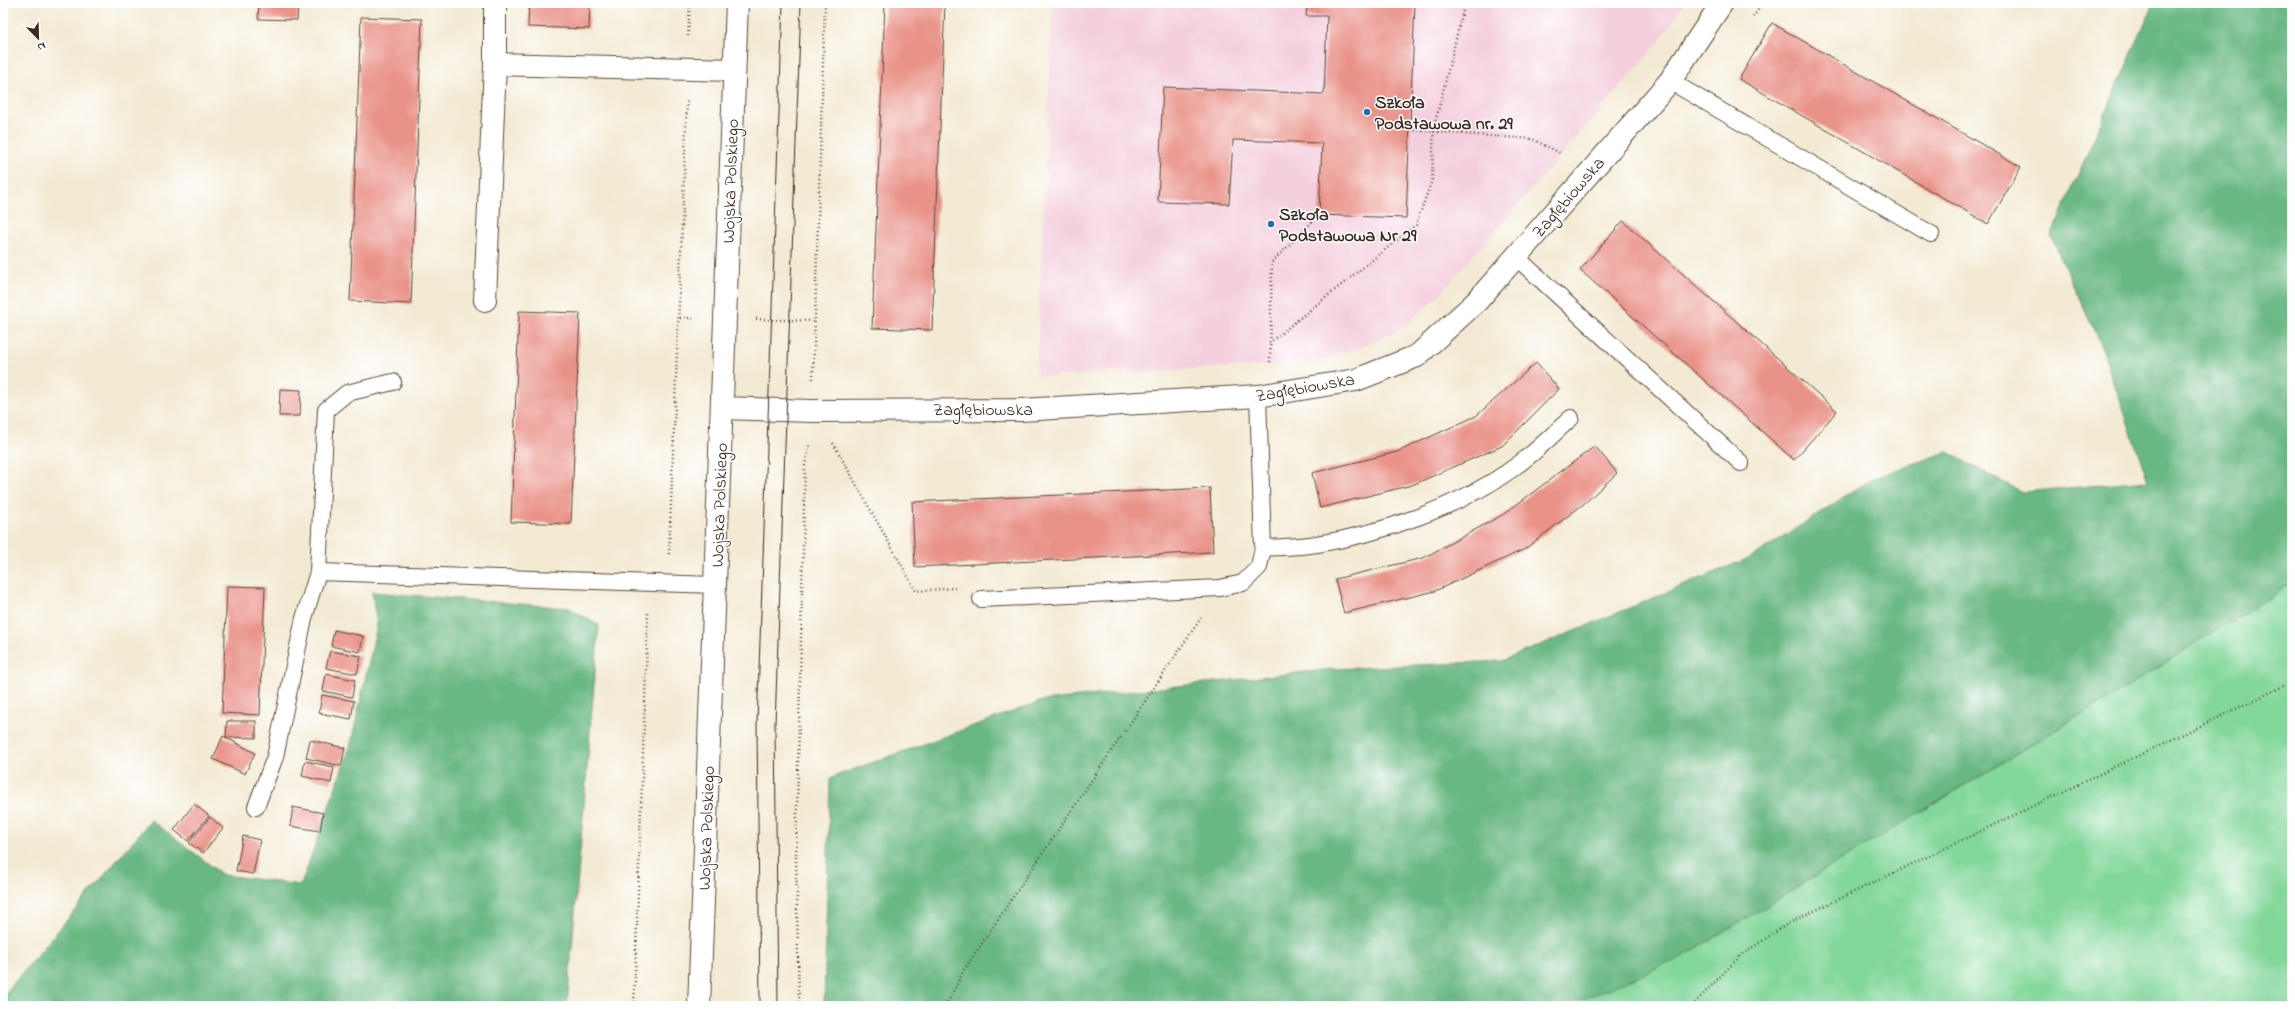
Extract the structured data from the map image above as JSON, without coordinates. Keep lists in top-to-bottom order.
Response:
{
  "streets": {
    "street": ["Wojska Polskiego", "Zagłębiowska"]
  },
  "crossings": [
    ["Wojska Polskiego", "Zagłębiowska"]
  ],
  "places": ["Szkoła Podstawowa nr. 29", "Szkoła Podstawowa Nr 29"],
  "north": "bottom right"
}
